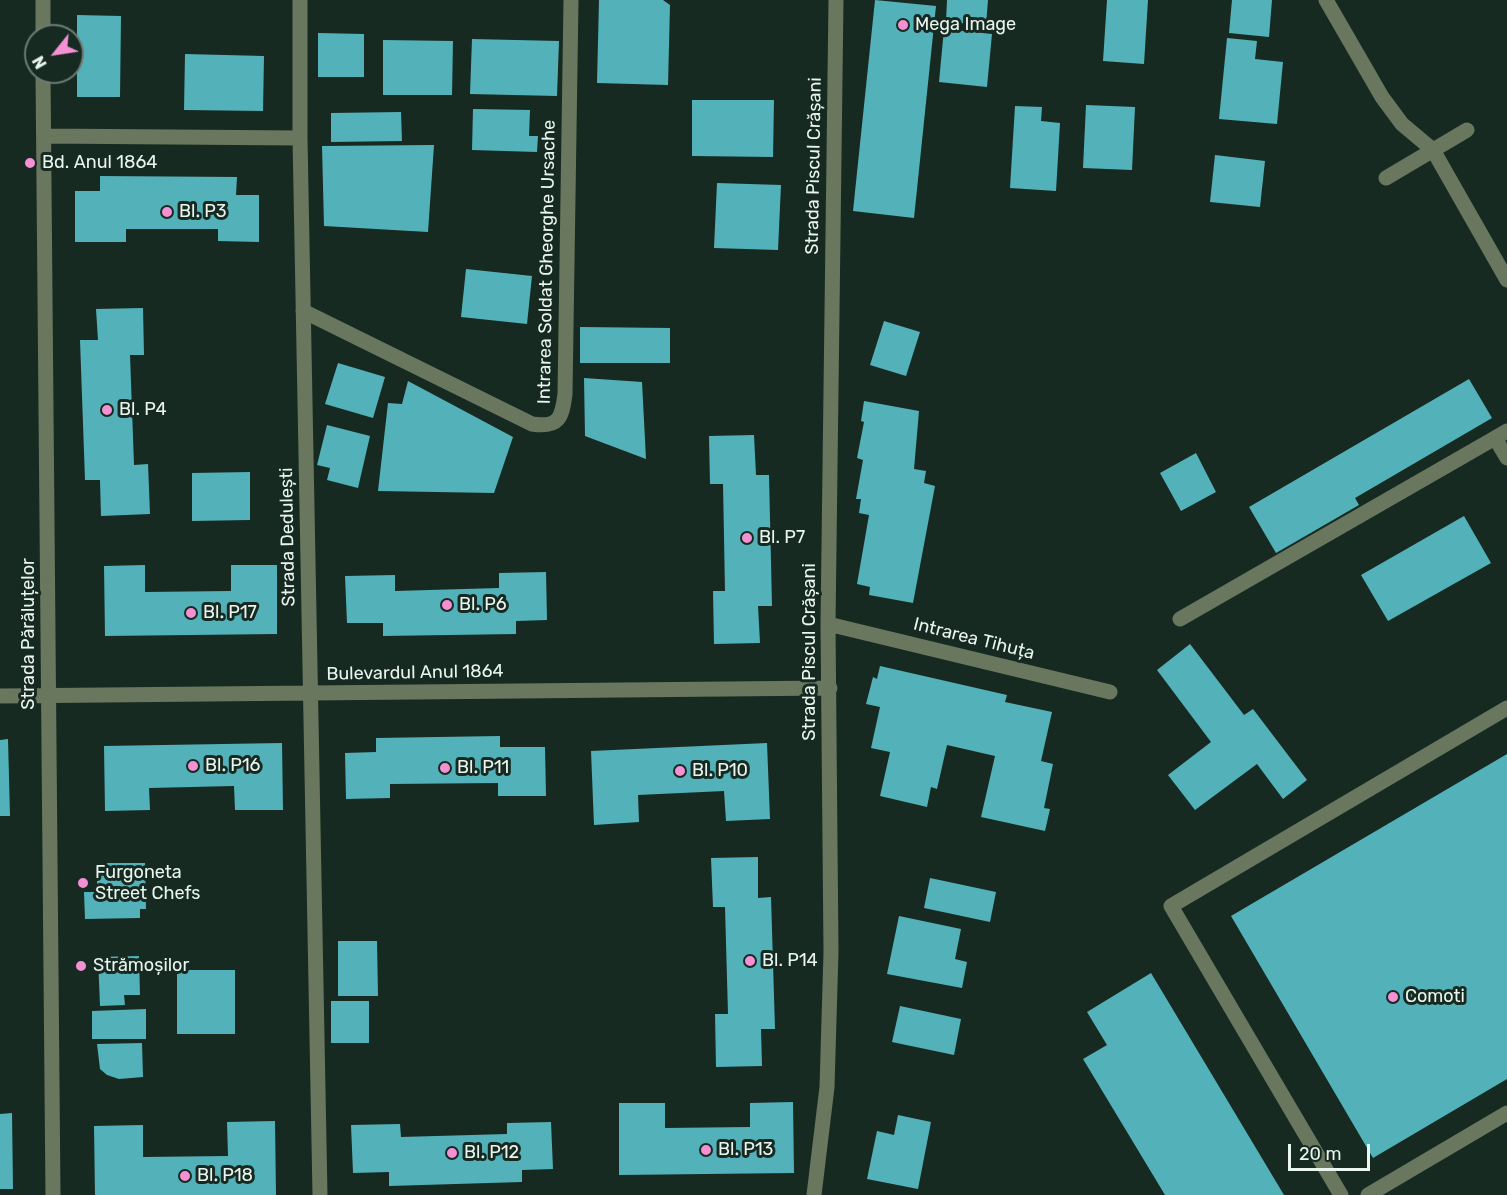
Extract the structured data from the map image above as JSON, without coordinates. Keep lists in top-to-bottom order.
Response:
{
  "streets": {
    "street": [
      "Strada Piscul Crășani",
      "Intrarea Soldat Gheorghe Ursache",
      "Strada Dedulești",
      "Strada Părăluțelor",
      "Intrarea Tihuța",
      "Bulevardul Anul 1864"
    ]
  },
  "crossings": [
    ["Strada Piscul Crășani", "Intrarea Tihuța"],
    ["Strada Piscul Crășani", "Bulevardul Anul 1864"],
    ["Intrarea Soldat Gheorghe Ursache", "Strada Dedulești"],
    ["Strada Dedulești", "Bulevardul Anul 1864"],
    ["Strada Părăluțelor", "Bulevardul Anul 1864"]
  ],
  "places": [
    "Mega Image",
    "Bd. Anul 1864",
    "Bl. P3",
    "Bl. P4",
    "Bl. P7",
    "Bl. P6",
    "Bl. P17",
    "Bl. P16",
    "Bl. P11",
    "Bl. P10",
    "Furgoneta Street Chefs",
    "Bl. P14",
    "Strămoșilor",
    "Comoti",
    "Bl. P13",
    "Bl. P12",
    "Bl. P18"
  ],
  "scale_bar": "20 m",
  "north": "bottom left"
}
